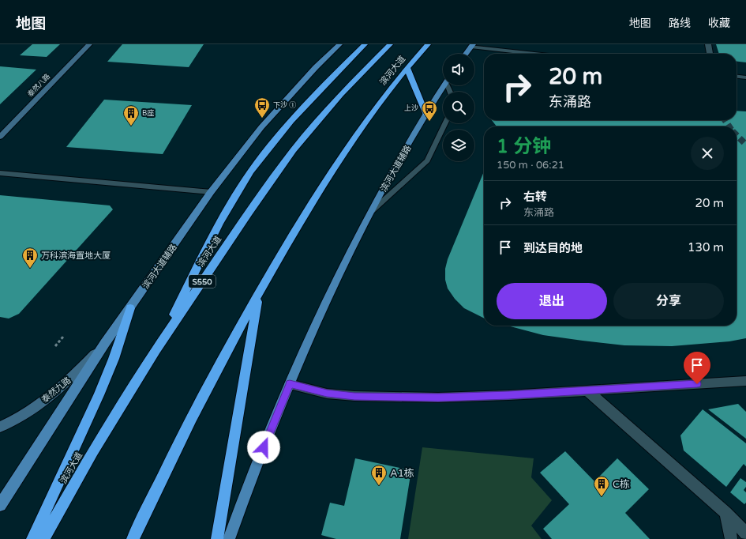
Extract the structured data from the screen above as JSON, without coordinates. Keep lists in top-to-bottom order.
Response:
{
  "streets": {
    "highway": ["滨河大道", "S550"],
    "main road": ["滨河大道辅路"],
    "street": ["泰然八路", "泰然九路"]
  },
  "crossings": [
    ["滨河大道辅路", "泰然九路"]
  ],
  "places": {
    "bus stop": ["下沙 ①", "上沙"],
    "building": [
      "B座",
      "万科滨海置地大厦",
      "A1栋",
      "C栋"
    ]
  },
  "page": {
    "header": "地图",
    "nav": ["地图", "路线", "收藏"],
    "turn": ["20 m", "东涌路"],
    "heading": ["1 分钟", "150 m · 06:21"],
    "list": [
      {
        "name": "右转",
        "note": "东涌路",
        "value": "20 m"
      },
      {
        "name": "到达目的地",
        "value": "130 m"
      }
    ],
    "buttons": ["退出", "分享"]
  }
}
